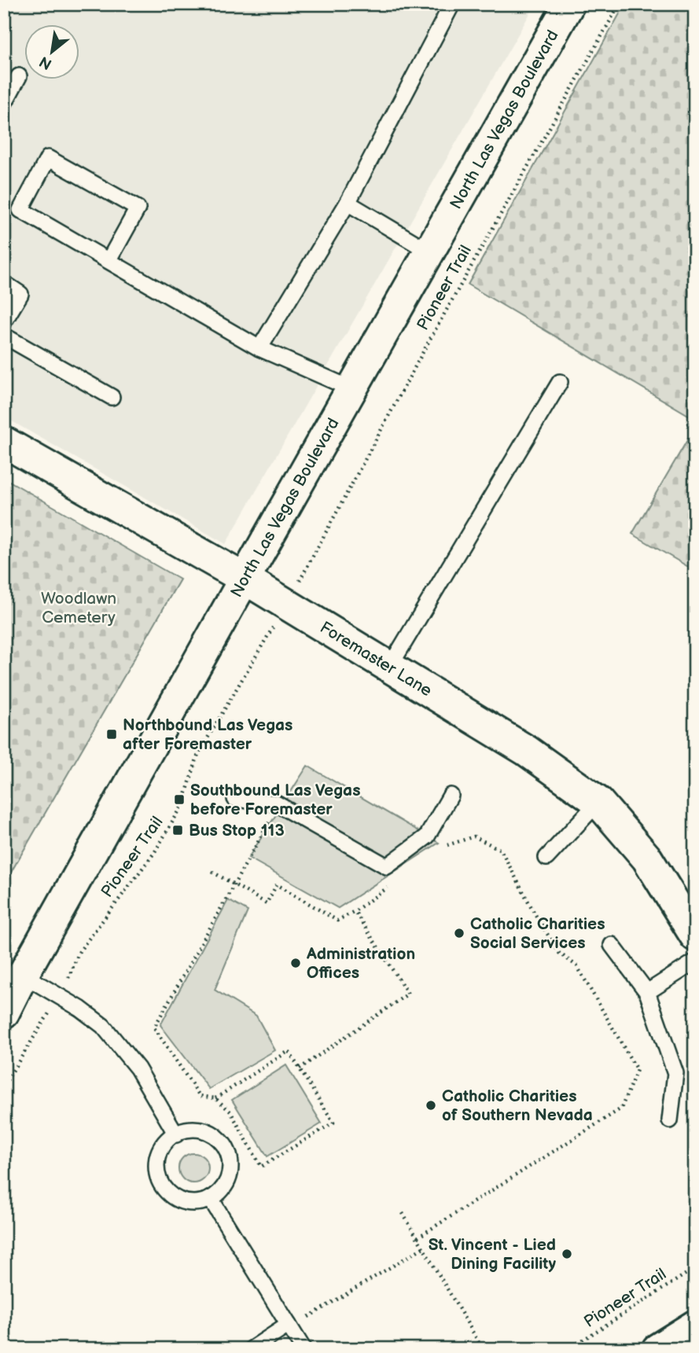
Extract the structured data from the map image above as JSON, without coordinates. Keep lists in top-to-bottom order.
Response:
{
  "streets": {
    "main road": ["North Las Vegas Boulevard", "Foremaster Lane"],
    "path": ["Pioneer Trail"]
  },
  "crossings": [
    ["North Las Vegas Boulevard", "Foremaster Lane"]
  ],
  "parks": ["Woodlawn Cemetery"],
  "places": {
    "transit": ["Northbound Las Vegas after Foremaster", "Southbound Las Vegas before Foremaster", "Bus Stop 113"],
    "other": [
      "Catholic Charities Social Services",
      "Administration Offices",
      "Catholic Charities of Southern Nevada",
      "St. Vincent - Lied Dining Facility"
    ]
  },
  "north": "bottom left"
}
